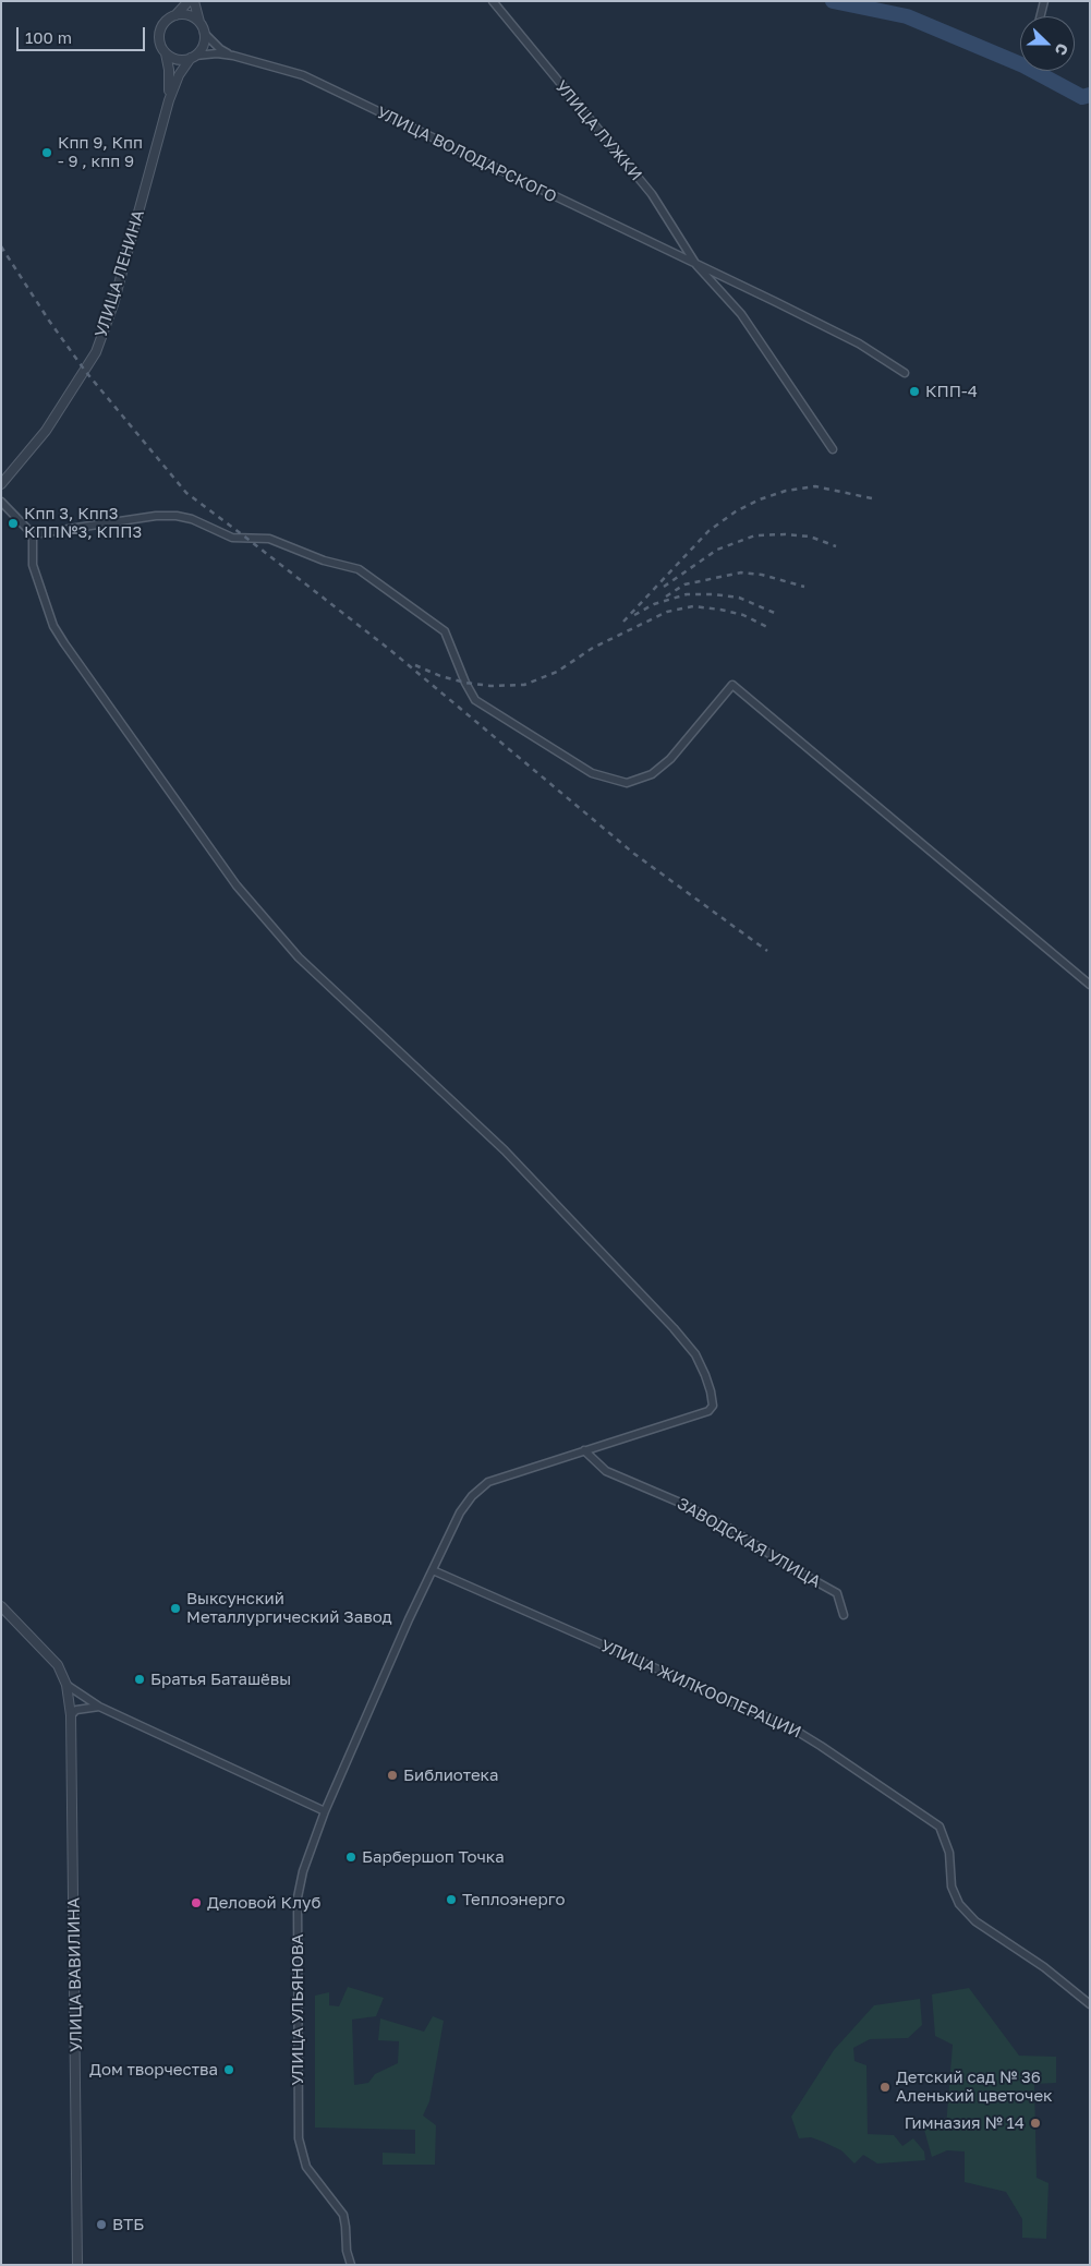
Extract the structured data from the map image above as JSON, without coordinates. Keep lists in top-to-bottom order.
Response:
{
  "streets": {
    "street": [
      "УЛИЦА ЛУЖКИ",
      "УЛИЦА ВОЛОДАРСКОГО",
      "УЛИЦА ЛЕНИНА",
      "ЗАВОДСКАЯ УЛИЦА",
      "УЛИЦА ЖИЛКООПЕРАЦИИ",
      "УЛИЦА ВАВИЛИНА",
      "УЛИЦА УЛЬЯНОВА"
    ]
  },
  "crossings": [
    ["УЛИЦА ЛУЖКИ", "УЛИЦА ВОЛОДАРСКОГО"],
    ["ЗАВОДСКАЯ УЛИЦА", "УЛИЦА УЛЬЯНОВА"],
    ["УЛИЦА ЖИЛКООПЕРАЦИИ", "УЛИЦА УЛЬЯНОВА"]
  ],
  "places": [
    "Кпп 9, Кпп - 9 , кпп 9",
    "КПП-4",
    "Кпп 3, Кпп3 КПП№3, КПП3",
    "Выксунский Металлургический Завод",
    "Братья Баташёвы",
    "Библиотека",
    "Барбершоп Точка",
    "Теплоэнерго",
    "Деловой Клуб",
    "Дом творчества",
    "Детский сад № 36 Аленький цветочек",
    "Гимназия № 14",
    "ВТБ"
  ],
  "scale_bar": "100 m",
  "north": "right"
}
